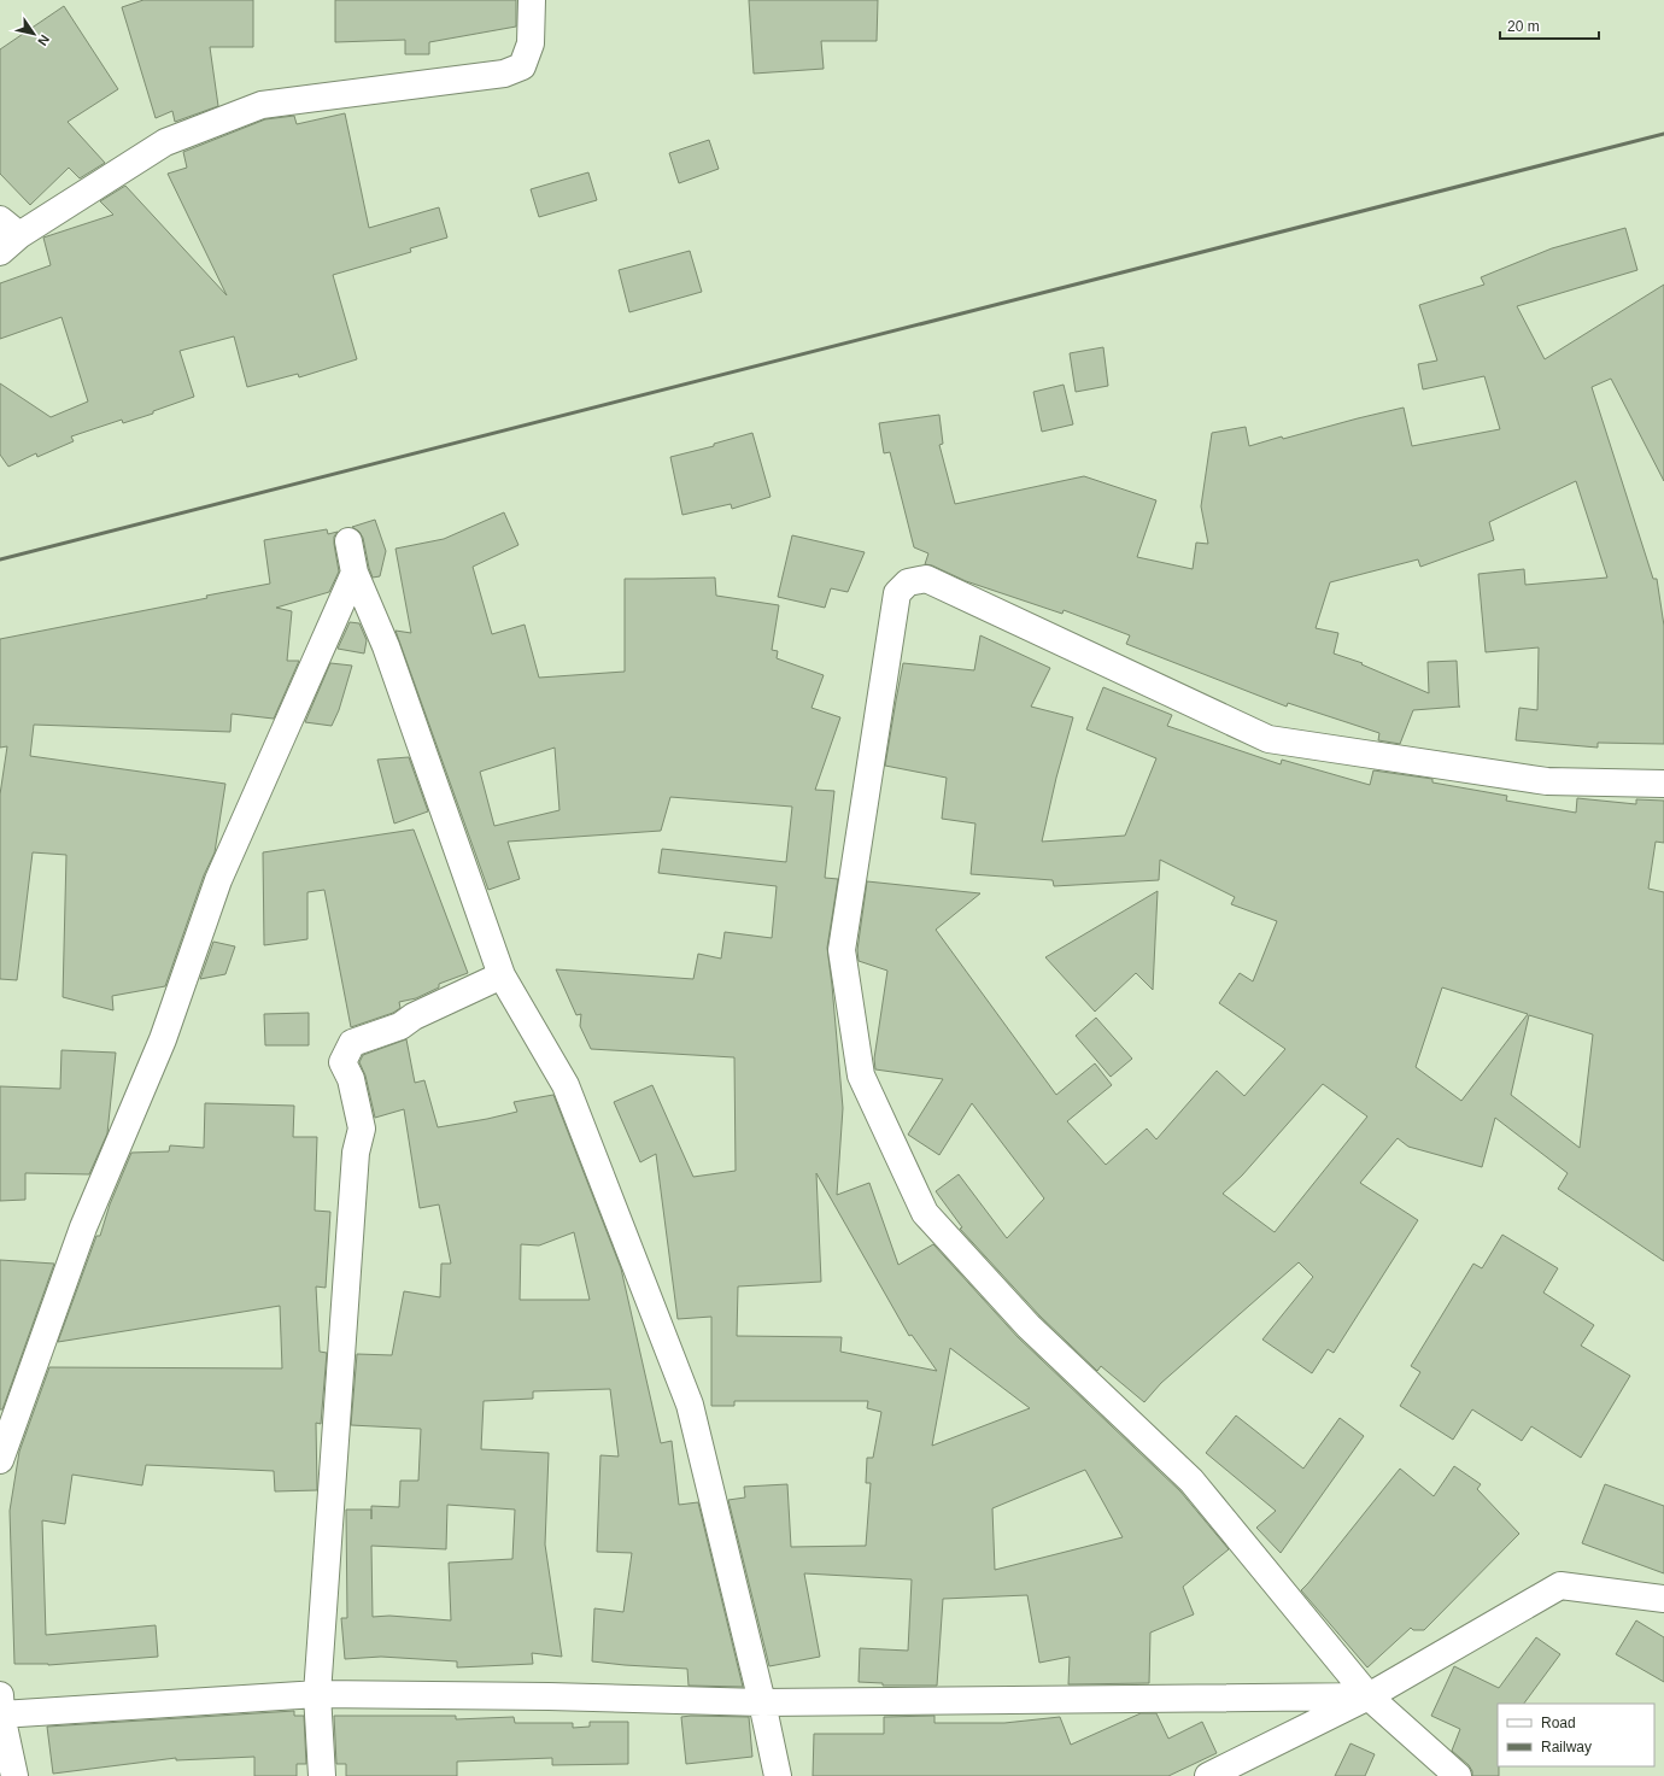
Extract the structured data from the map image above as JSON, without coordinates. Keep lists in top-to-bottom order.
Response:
{
  "legend": ["Road", "Railway"],
  "scale_bar": "20 m",
  "north": "bottom right"
}
